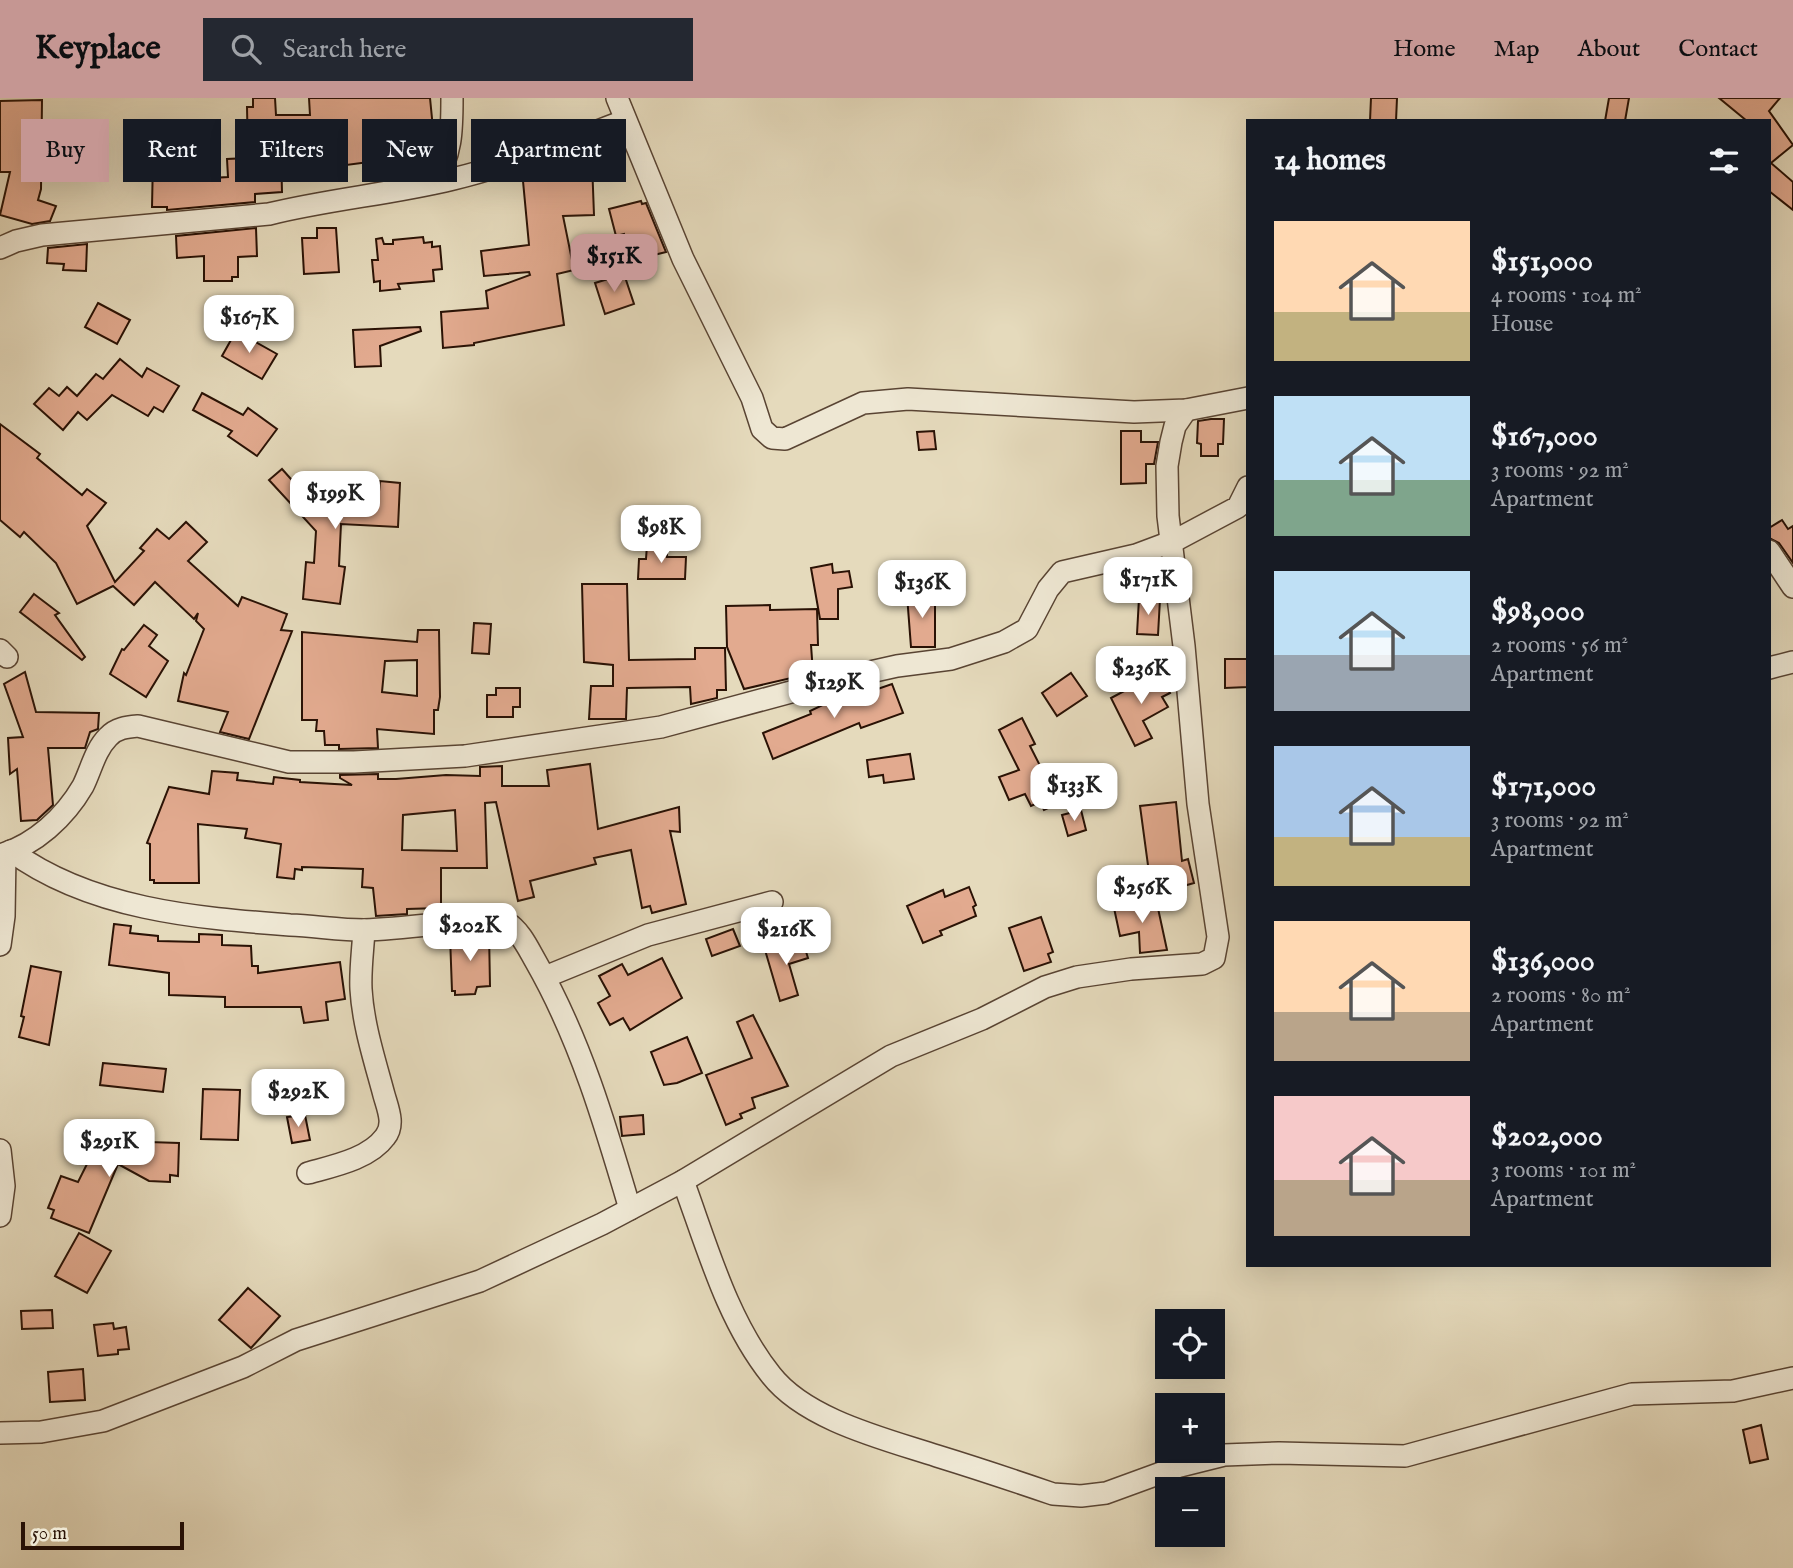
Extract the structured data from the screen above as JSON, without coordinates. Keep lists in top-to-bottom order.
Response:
{
  "scale_bar": "50 m",
  "page": {
    "header": "Keyplace",
    "search": "Search here",
    "nav": [
      "Home",
      "Map",
      "About",
      "Contact"
    ],
    "chip": [
      "Buy",
      "Rent",
      "Filters",
      "New",
      "Apartment"
    ],
    "heading": "14 homes",
    "list": [
      {
        "name": "$151,000",
        "note": "4 rooms · 104 m² · House"
      },
      {
        "name": "$167,000",
        "note": "3 rooms · 92 m² · Apartment"
      },
      {
        "name": "$98,000",
        "note": "2 rooms · 56 m² · Apartment"
      },
      {
        "name": "$171,000",
        "note": "3 rooms · 92 m² · Apartment"
      },
      {
        "name": "$136,000",
        "note": "2 rooms · 80 m² · Apartment"
      },
      {
        "name": "$202,000",
        "note": "3 rooms · 101 m² · Apartment"
      }
    ],
    "price": [
      "$151K",
      "$167K",
      "$199K",
      "$98K",
      "$171K",
      "$136K",
      "$236K",
      "$129K",
      "$133K",
      "$256K",
      "$202K",
      "$216K",
      "$292K",
      "$291K"
    ],
    "map_buttons": ["+", "−"],
    "scale": "50 m"
  }
}
